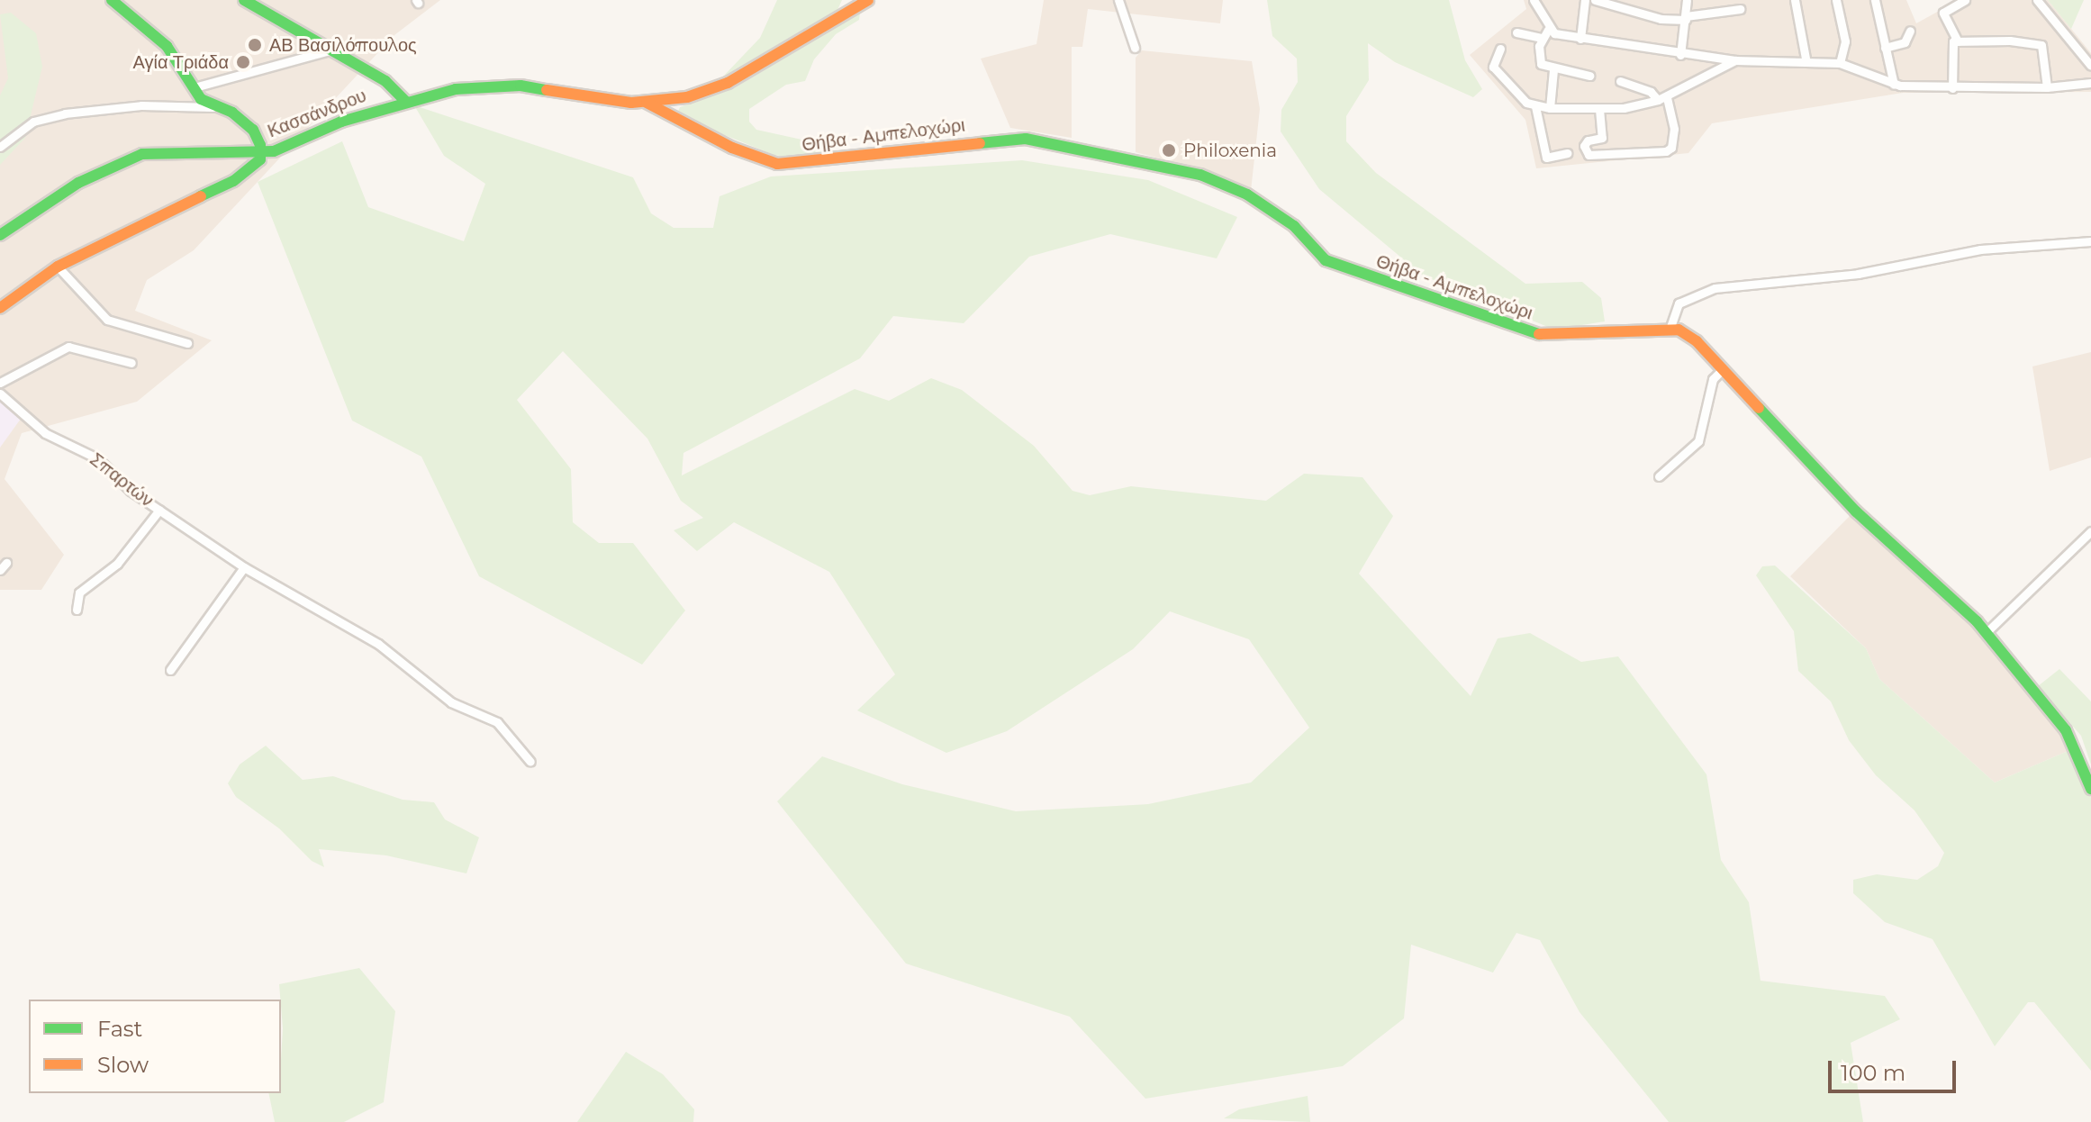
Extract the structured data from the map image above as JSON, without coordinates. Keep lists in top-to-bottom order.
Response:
{
  "streets": {
    "street": ["Κασσάνδρου", "Θήβα - Αμπελοχώρι", "Σπαρτών"]
  },
  "crossings": [
    ["Κασσάνδρου", "Θήβα - Αμπελοχώρι"]
  ],
  "places": ["ΑΒ Βασιλόπουλος", "Αγία Τριάδα", "Philoxenia"],
  "legend": ["Fast", "Slow"],
  "scale_bar": "100 m"
}
